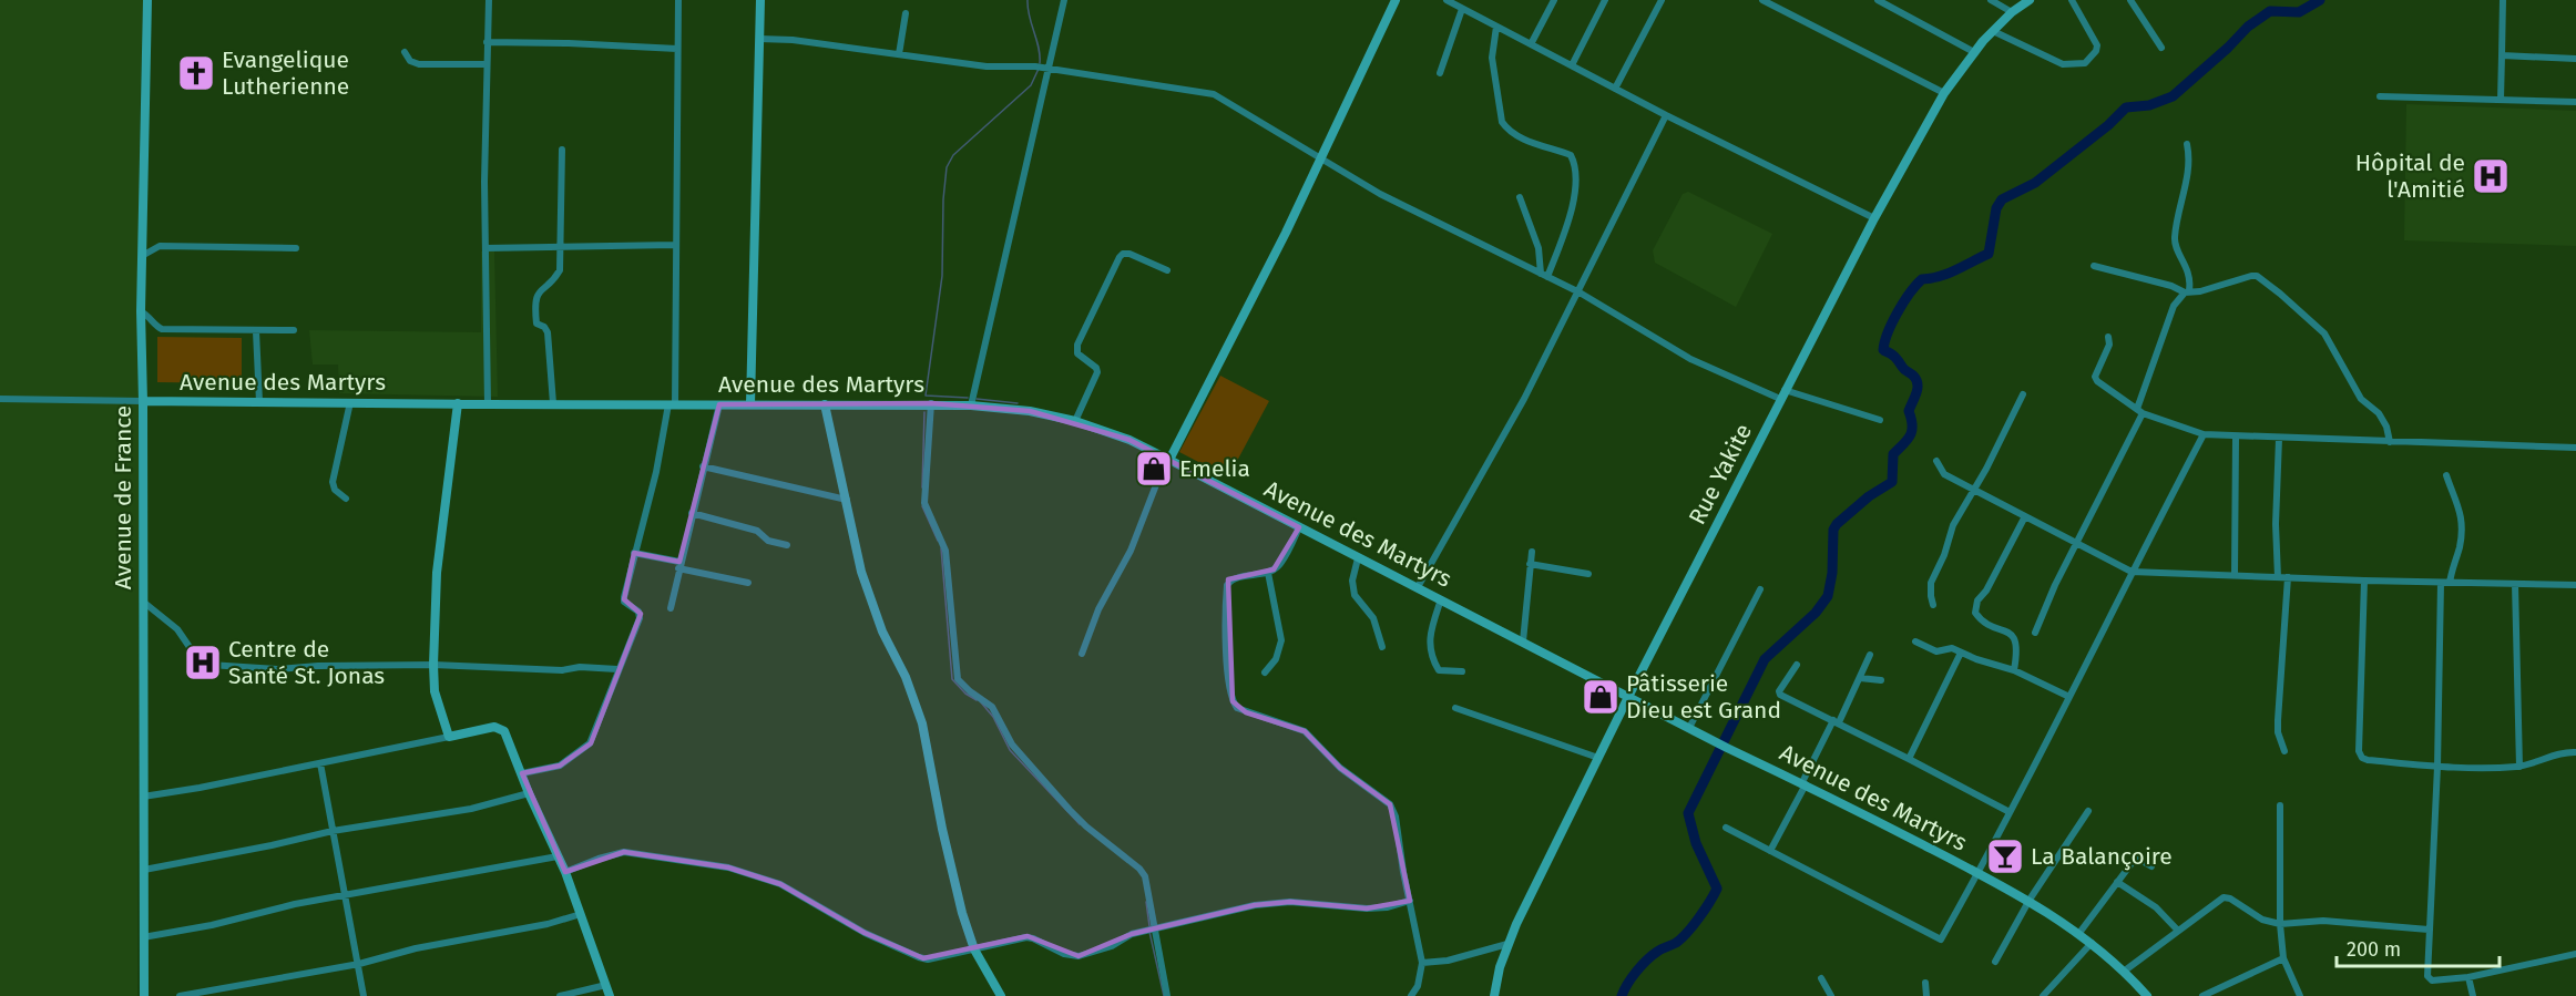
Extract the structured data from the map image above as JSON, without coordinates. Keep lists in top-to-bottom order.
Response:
{
  "streets": {
    "main road": ["Avenue des Martyrs", "Rue Yakite", "Avenue de France"]
  },
  "crossings": [
    ["Avenue des Martyrs", "Rue Yakite"],
    ["Avenue des Martyrs", "Avenue de France"]
  ],
  "places": {
    "church": ["Evangelique Lutherienne"],
    "hospital": ["Hôpital de l'Amitié", "Centre de Santé St. Jonas"],
    "shop": ["Emelia", "Pâtisserie Dieu est Grand"],
    "bar": ["La Balançoire"]
  },
  "scale_bar": "200 m"
}
